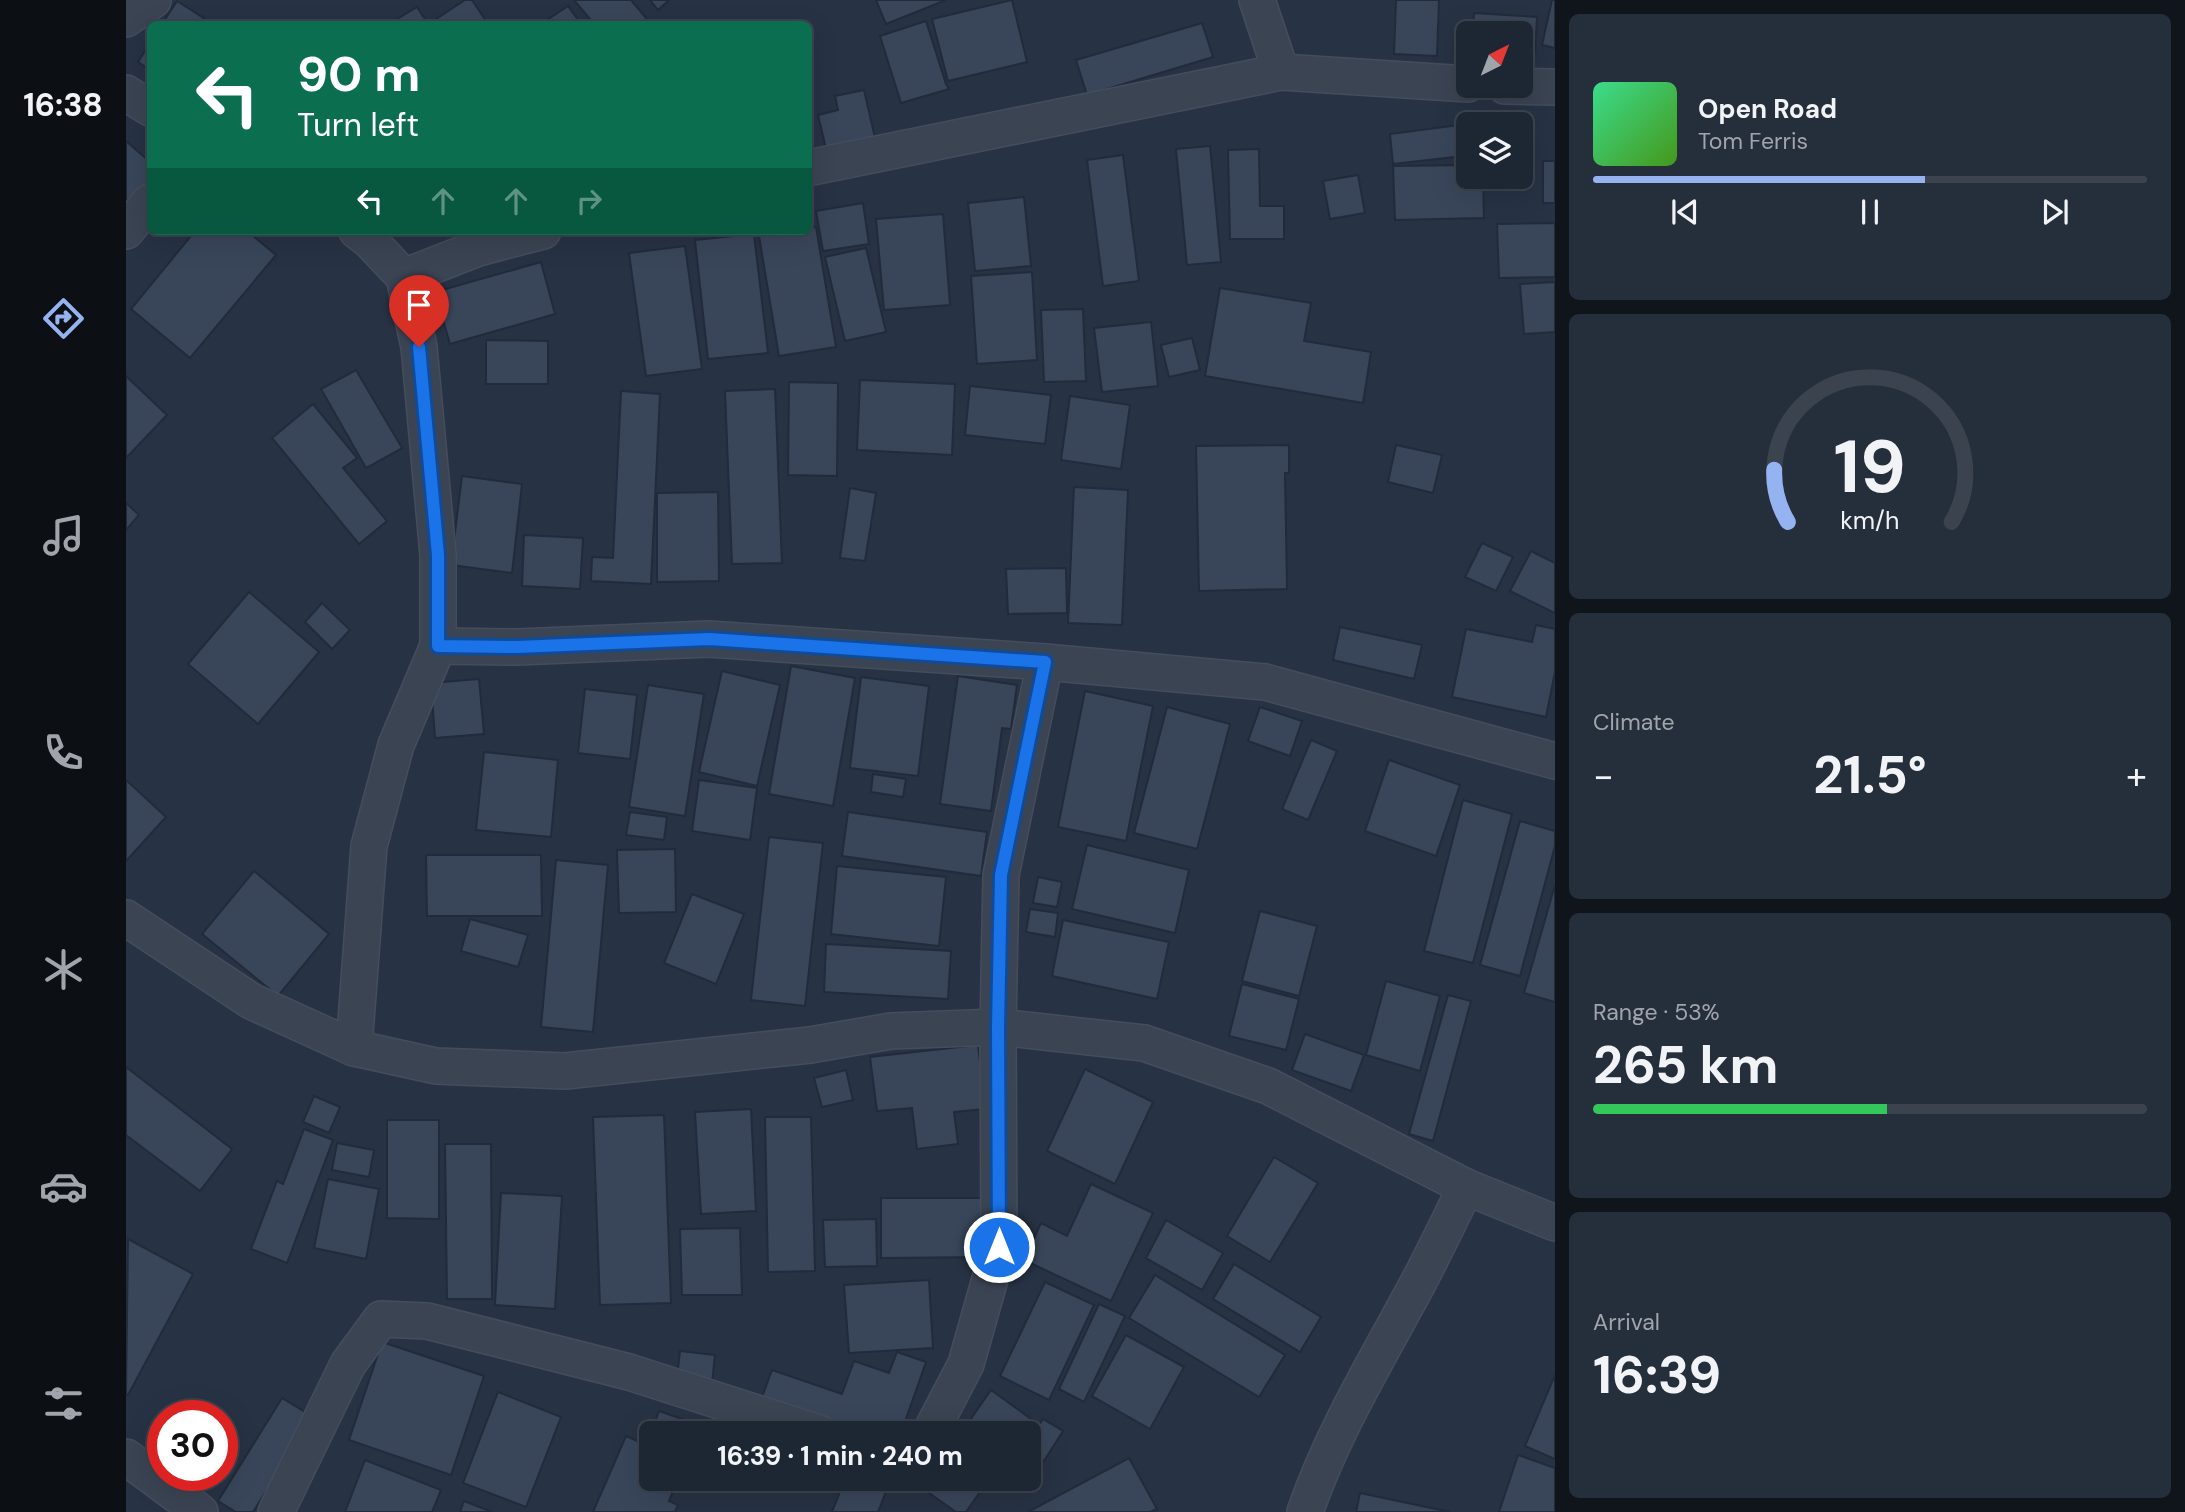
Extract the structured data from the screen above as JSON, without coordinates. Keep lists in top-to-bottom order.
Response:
{
  "north": "top right",
  "page": {
    "tabs": "16:38",
    "turn": ["90 m", "Turn left"],
    "song": ["Open Road", "Tom Ferris"],
    "tile": [
      "Climate",
      ["Range · 53%", "265 km"],
      ["Arrival", "16:39"]
    ],
    "heat": ["−", "21.5°", "+"],
    "limit": "30",
    "trip": "16:39 · 1 min · 240 m",
    "gauge": ["19", "km/h"]
  }
}
